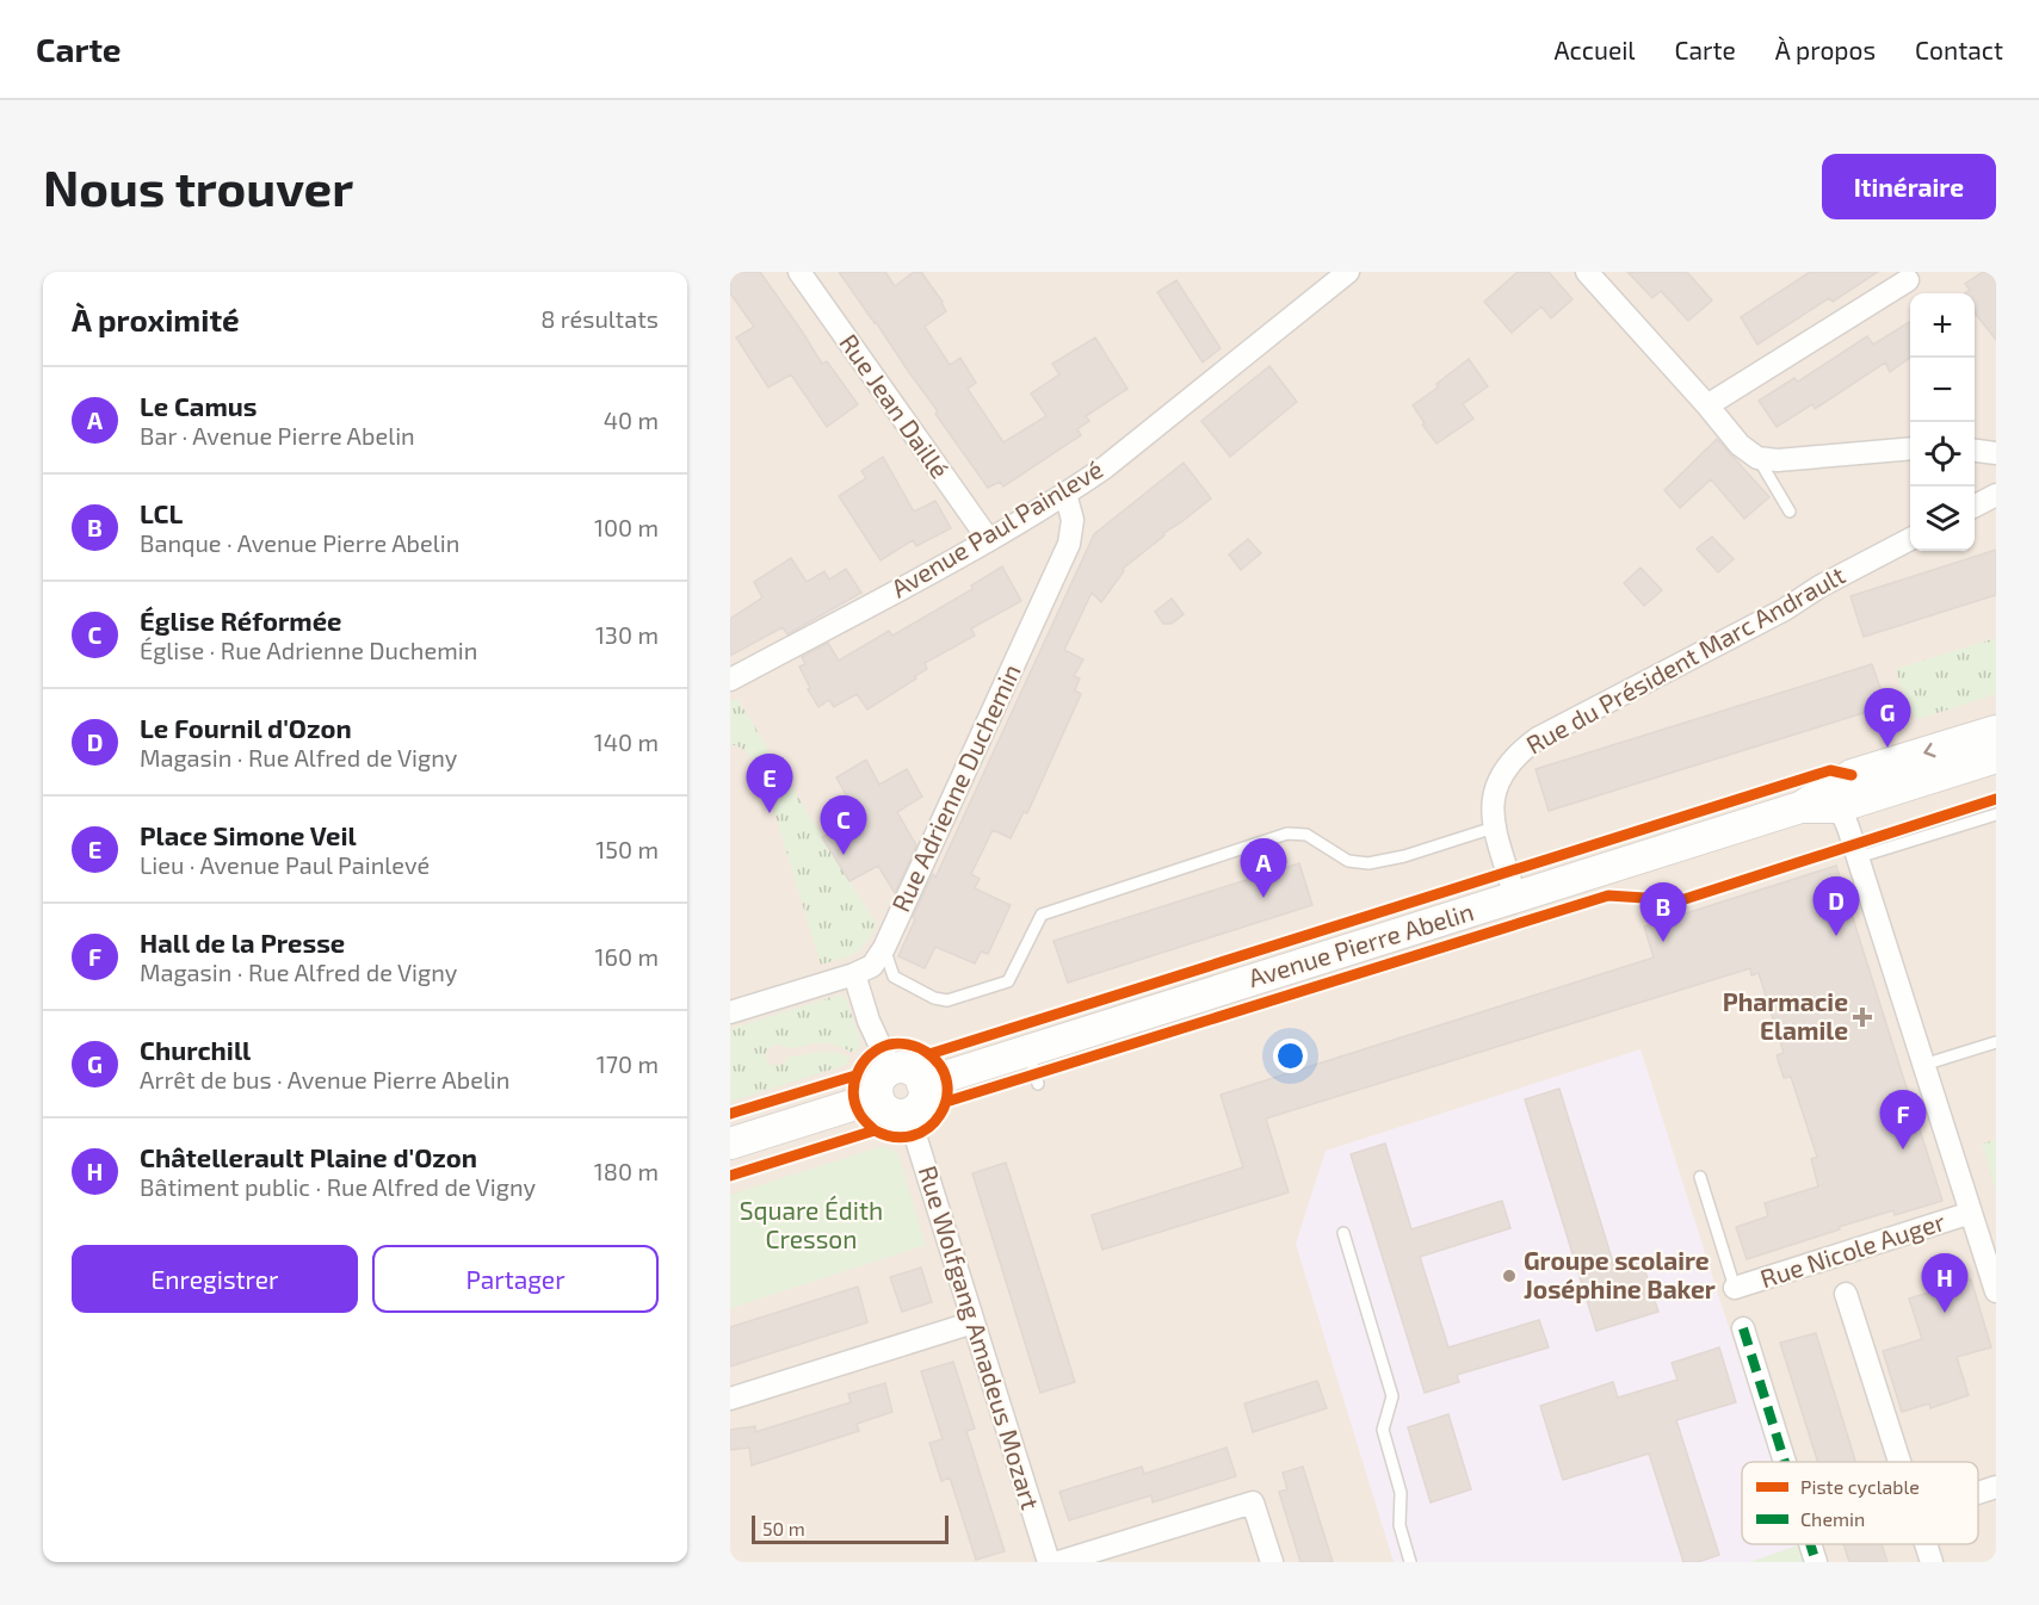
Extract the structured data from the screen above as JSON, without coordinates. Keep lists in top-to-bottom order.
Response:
{
  "streets": {
    "main road": ["Avenue Pierre Abelin"],
    "street": [
      "Rue Jean Daillé",
      "Avenue Paul Painlevé",
      "Rue du Président Marc Andrault",
      "Rue Adrienne Duchemin",
      "Rue Nicole Auger",
      "Rue Wolfgang Amadeus Mozart"
    ]
  },
  "crossings": [
    ["Rue Jean Daillé", "Avenue Paul Painlevé"],
    ["Avenue Paul Painlevé", "Rue Adrienne Duchemin"],
    ["Rue du Président Marc Andrault", "Avenue Pierre Abelin"],
    ["Avenue Pierre Abelin", "Rue Wolfgang Amadeus Mozart"]
  ],
  "parks": ["Square Édith Cresson"],
  "places": {
    "health": ["Pharmacie Elamile"],
    "other": ["Groupe scolaire Joséphine Baker"]
  },
  "legend": ["Piste cyclable", "Chemin"],
  "scale_bar": "50 m",
  "page": {
    "header": "Carte",
    "nav": [
      "Accueil",
      "Carte",
      "À propos",
      "Contact"
    ],
    "buttons": [
      "Itinéraire",
      ["Enregistrer", "Partager"]
    ],
    "title": "Nous trouver",
    "heading": ["À proximité", "8 résultats"],
    "map_buttons": ["+", "−"],
    "list": [
      {
        "mark": "A",
        "name": "Le Camus",
        "note": "Bar · Avenue Pierre Abelin",
        "value": "40 m"
      },
      {
        "mark": "B",
        "name": "LCL",
        "note": "Banque · Avenue Pierre Abelin",
        "value": "100 m"
      },
      {
        "mark": "C",
        "name": "Église Réformée",
        "note": "Église · Rue Adrienne Duchemin",
        "value": "130 m"
      },
      {
        "mark": "D",
        "name": "Le Fournil d'Ozon",
        "note": "Magasin · Rue Alfred de Vigny",
        "value": "140 m"
      },
      {
        "mark": "E",
        "name": "Place Simone Veil",
        "note": "Lieu · Avenue Paul Painlevé",
        "value": "150 m"
      },
      {
        "mark": "F",
        "name": "Hall de la Presse",
        "note": "Magasin · Rue Alfred de Vigny",
        "value": "160 m"
      },
      {
        "mark": "G",
        "name": "Churchill",
        "note": "Arrêt de bus · Avenue Pierre Abelin",
        "value": "170 m"
      },
      {
        "mark": "H",
        "name": "Châtellerault Plaine d'Ozon",
        "note": "Bâtiment public · Rue Alfred de Vigny",
        "value": "180 m"
      }
    ],
    "pins": [
      "G",
      "E",
      "C",
      "A",
      "D",
      "B",
      "F",
      "H"
    ],
    "scale": "50 m"
  }
}
